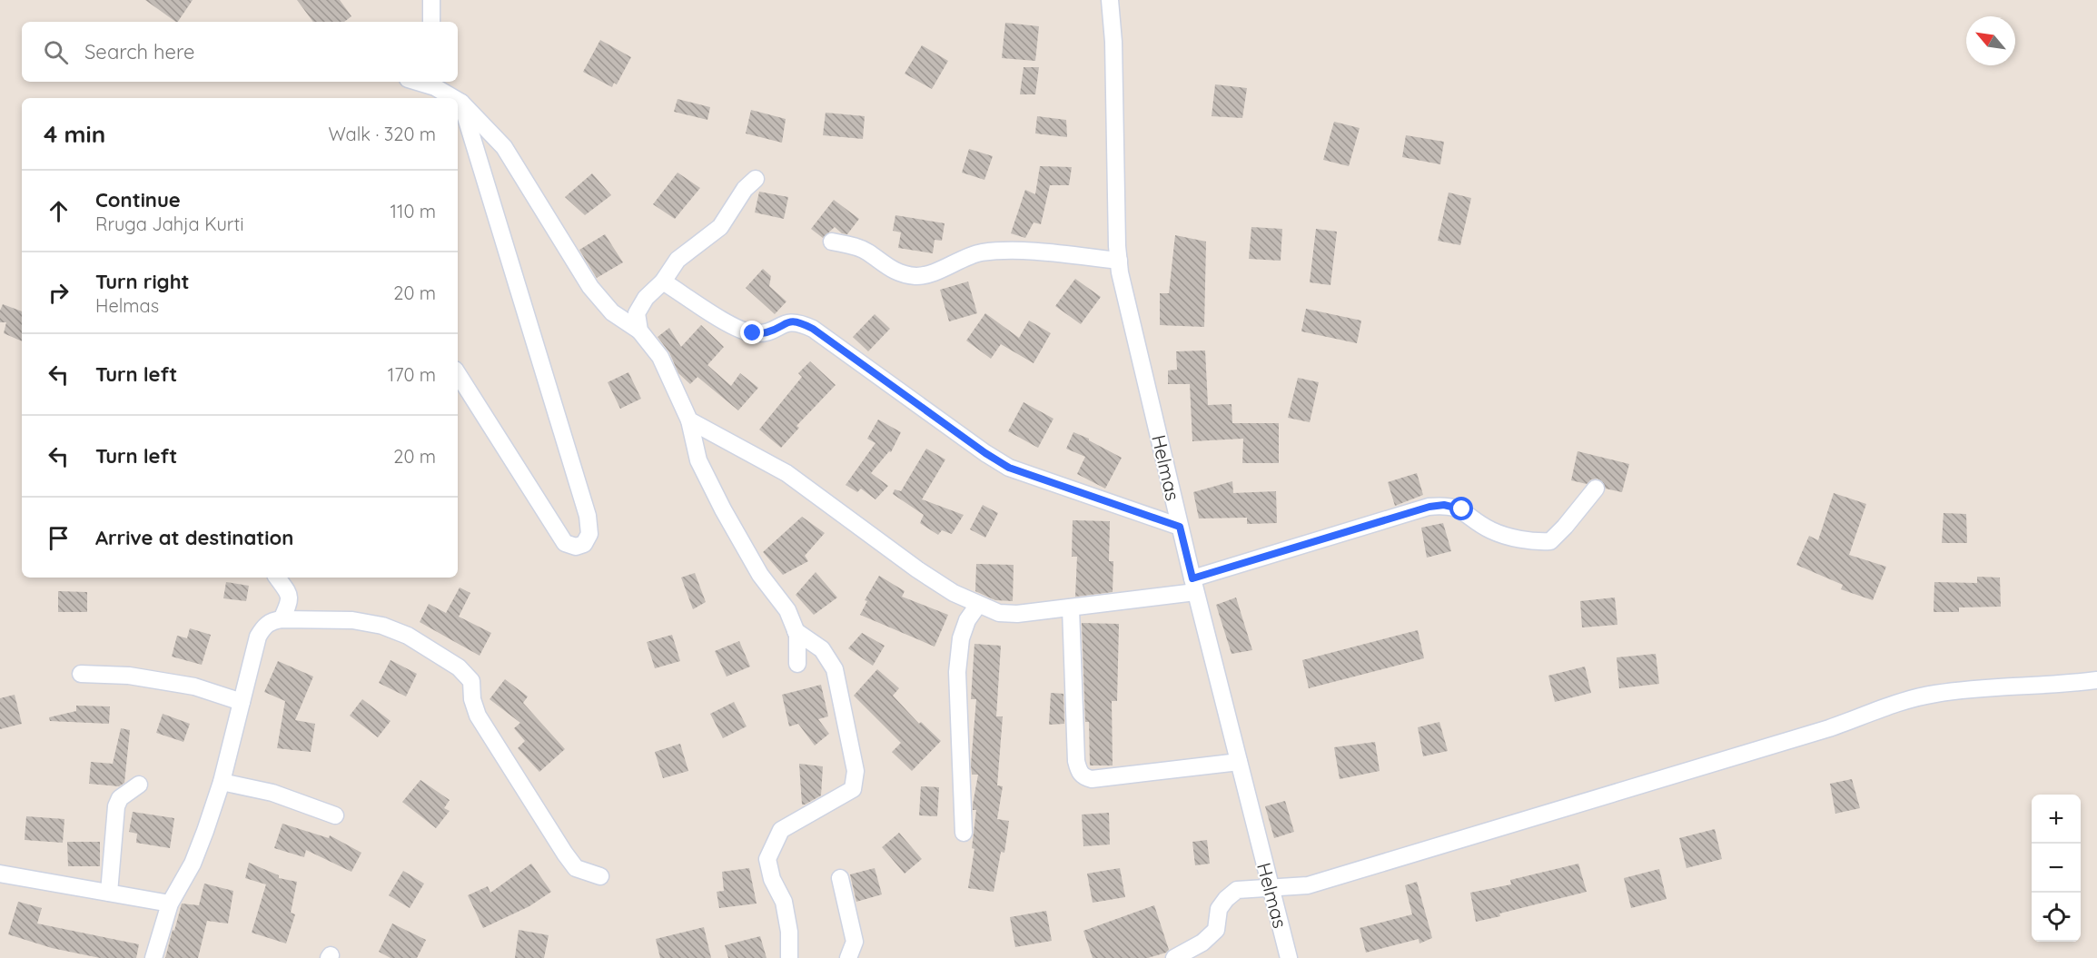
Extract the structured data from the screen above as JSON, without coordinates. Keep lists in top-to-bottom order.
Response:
{
  "streets": {
    "street": ["Helmas"]
  },
  "north": "top left",
  "page": {
    "search": "Search here",
    "heading": ["4 min", "Walk · 320 m"],
    "list": [
      ["Continue", "Rruga Jahja Kurti", "110 m"],
      ["Turn right", "Helmas", "20 m"],
      ["Turn left", "170 m"],
      ["Turn left", "20 m"],
      "Arrive at destination"
    ],
    "map_buttons": ["+", "−"]
  }
}
